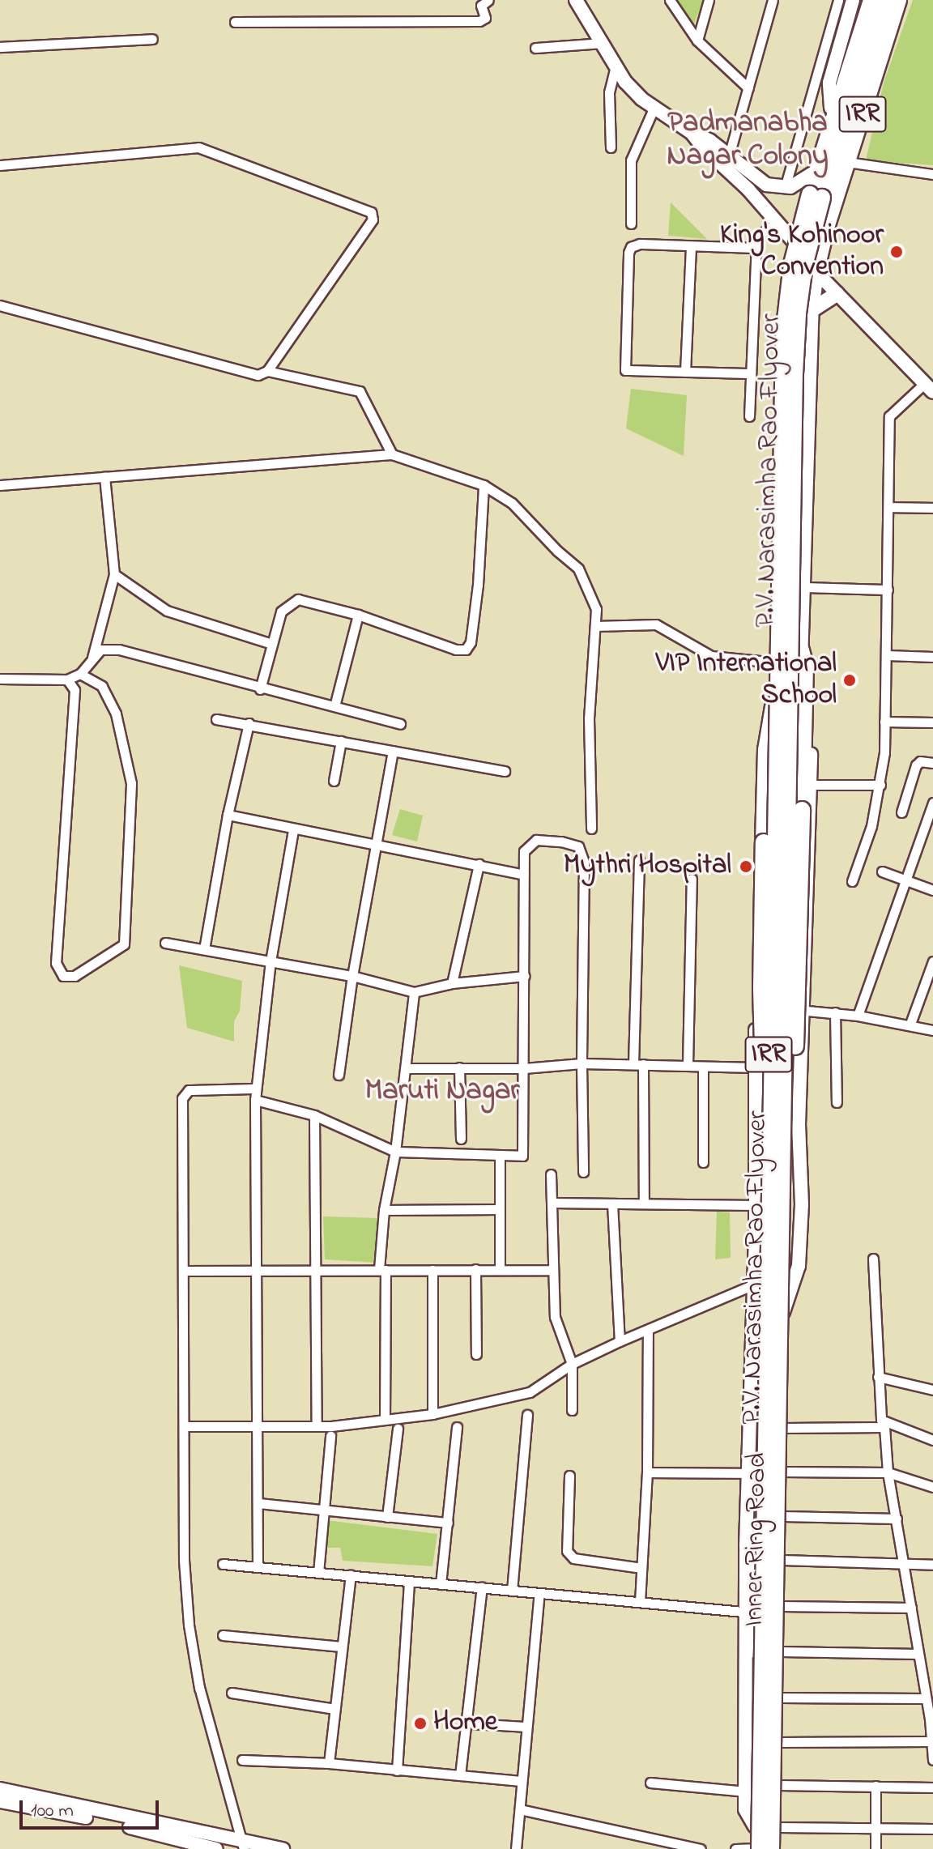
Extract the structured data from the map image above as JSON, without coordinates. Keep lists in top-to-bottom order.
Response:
{
  "streets": {
    "highway": ["P.V. Narasimha Rao Flyover"],
    "main road": ["IRR", "Inner Ring Road"]
  },
  "districts": ["Padmanabha Nagar Colony", "Maruti Nagar"],
  "places": [
    "King's Kohinoor Convention",
    "VIP International School",
    "Mythri Hospital",
    "Home"
  ],
  "scale_bar": "100 m"
}
